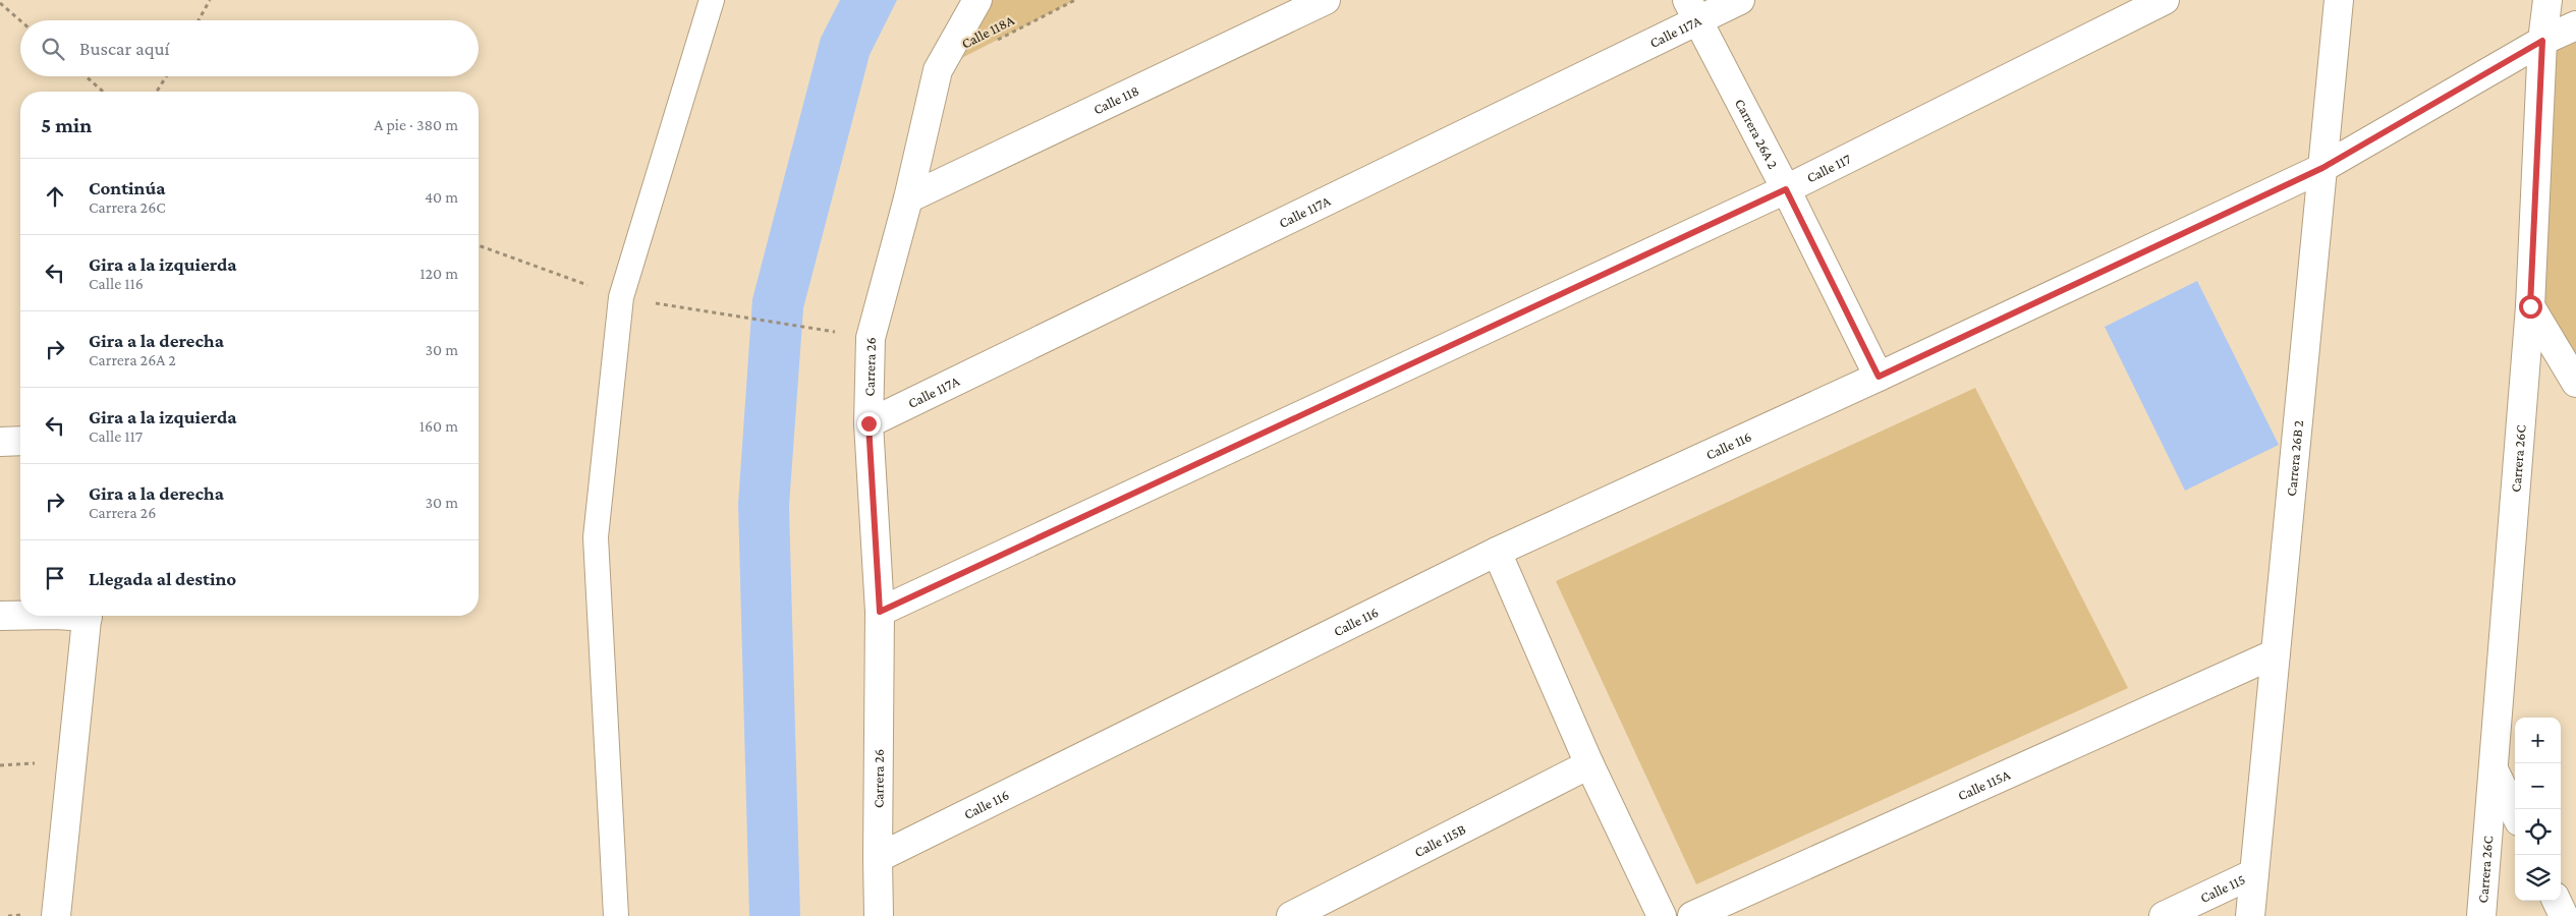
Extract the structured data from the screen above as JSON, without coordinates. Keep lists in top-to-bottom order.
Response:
{
  "streets": {
    "street": [
      "Calle 117A",
      "Calle 118",
      "Carrera 26A 2",
      "Calle 117",
      "Carrera 26",
      "Calle 116",
      "Carrera 26B 2",
      "Carrera 26C",
      "Calle 115A",
      "Calle 115B",
      "Calle 115"
    ],
    "path": ["Calle 118A"]
  },
  "crossings": [
    ["Calle 117A", "Carrera 26A 2"],
    ["Calle 117A", "Carrera 26"],
    ["Calle 118", "Carrera 26"],
    ["Carrera 26A 2", "Calle 117"],
    ["Carrera 26A 2", "Calle 116"],
    ["Calle 117", "Carrera 26"],
    ["Carrera 26", "Calle 116"],
    ["Calle 116", "Carrera 26B 2"],
    ["Calle 116", "Carrera 26C"],
    ["Carrera 26B 2", "Calle 115A"],
    ["Carrera 26B 2", "Calle 115"]
  ],
  "page": {
    "search": "Buscar aquí",
    "heading": ["5 min", "A pie · 380 m"],
    "list": [
      ["Continúa", "Carrera 26C", "40 m"],
      ["Gira a la izquierda", "Calle 116", "120 m"],
      ["Gira a la derecha", "Carrera 26A 2", "30 m"],
      ["Gira a la izquierda", "Calle 117", "160 m"],
      ["Gira a la derecha", "Carrera 26", "30 m"],
      "Llegada al destino"
    ],
    "map_buttons": ["+", "−"]
  }
}
